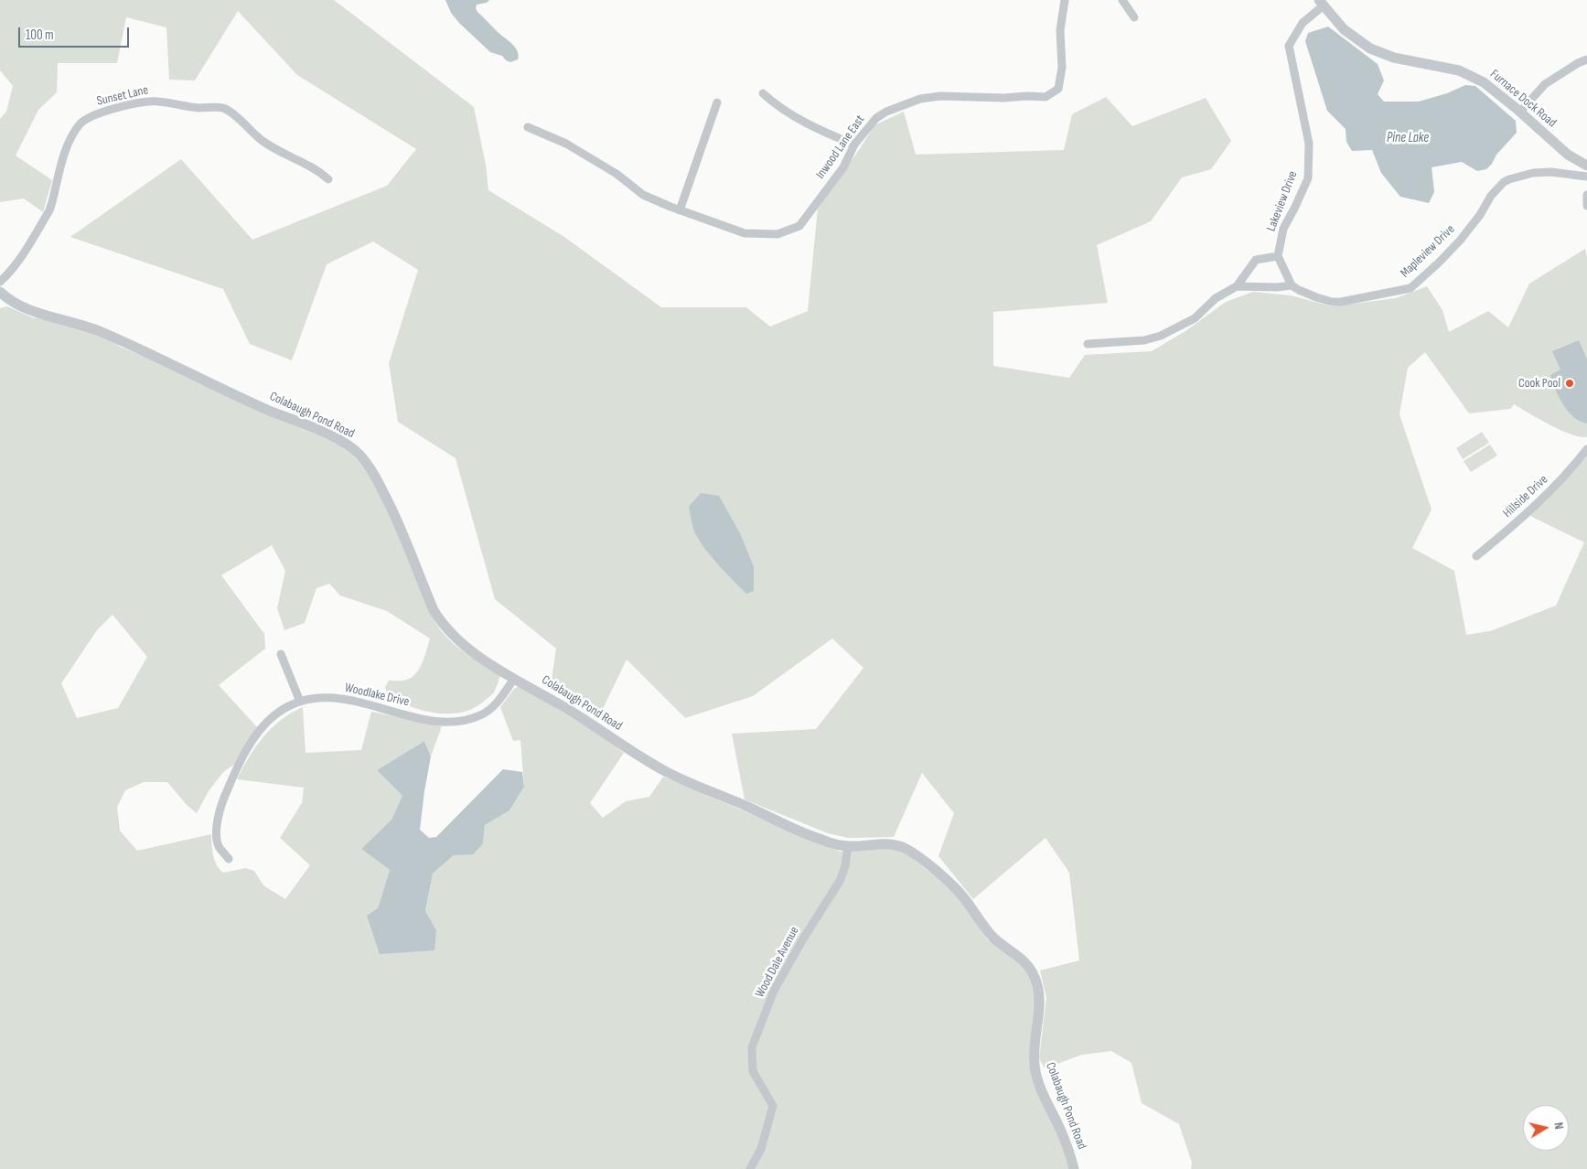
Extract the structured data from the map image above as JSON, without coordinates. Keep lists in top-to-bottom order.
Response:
{
  "streets": {
    "street": [
      "Sunset Lane",
      "Furnace Dock Road",
      "Inwood Lane East",
      "Lakeview Drive",
      "Mapleview Drive",
      "Colabaugh Pond Road",
      "Hillside Drive",
      "Woodlake Drive",
      "Wood Dale Avenue"
    ]
  },
  "crossings": [
    ["Furnace Dock Road", "Lakeview Drive"],
    ["Colabaugh Pond Road", "Woodlake Drive"],
    ["Colabaugh Pond Road", "Wood Dale Avenue"]
  ],
  "water": ["Pine Lake"],
  "places": ["Cook Pool"],
  "scale_bar": "100 m",
  "north": "right"
}
